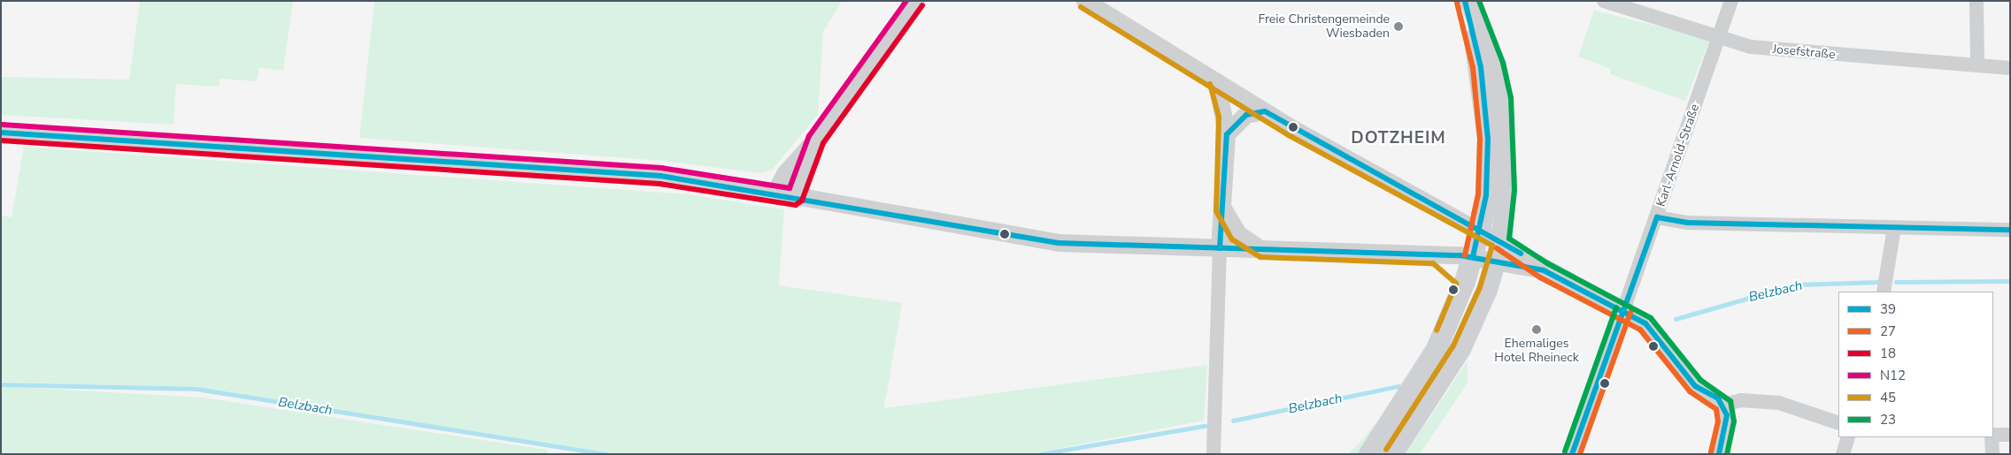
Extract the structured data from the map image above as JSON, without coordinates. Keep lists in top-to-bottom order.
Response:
{
  "streets": {
    "street": ["Josefstraße", "Karl-Arnold-Straße"]
  },
  "crossings": [
    ["Josefstraße", "Karl-Arnold-Straße"]
  ],
  "districts": ["DOTZHEIM"],
  "water": ["Belzbach"],
  "places": ["Freie Christengemeinde Wiesbaden", "Ehemaliges Hotel Rheineck"],
  "lines": [
    "transit line 39",
    "transit line N12",
    "transit line 23",
    "transit line 27",
    "transit line 18",
    "transit line 45"
  ],
  "legend": [
    "39",
    "27",
    "18",
    "N12",
    "45",
    "23"
  ]
}
